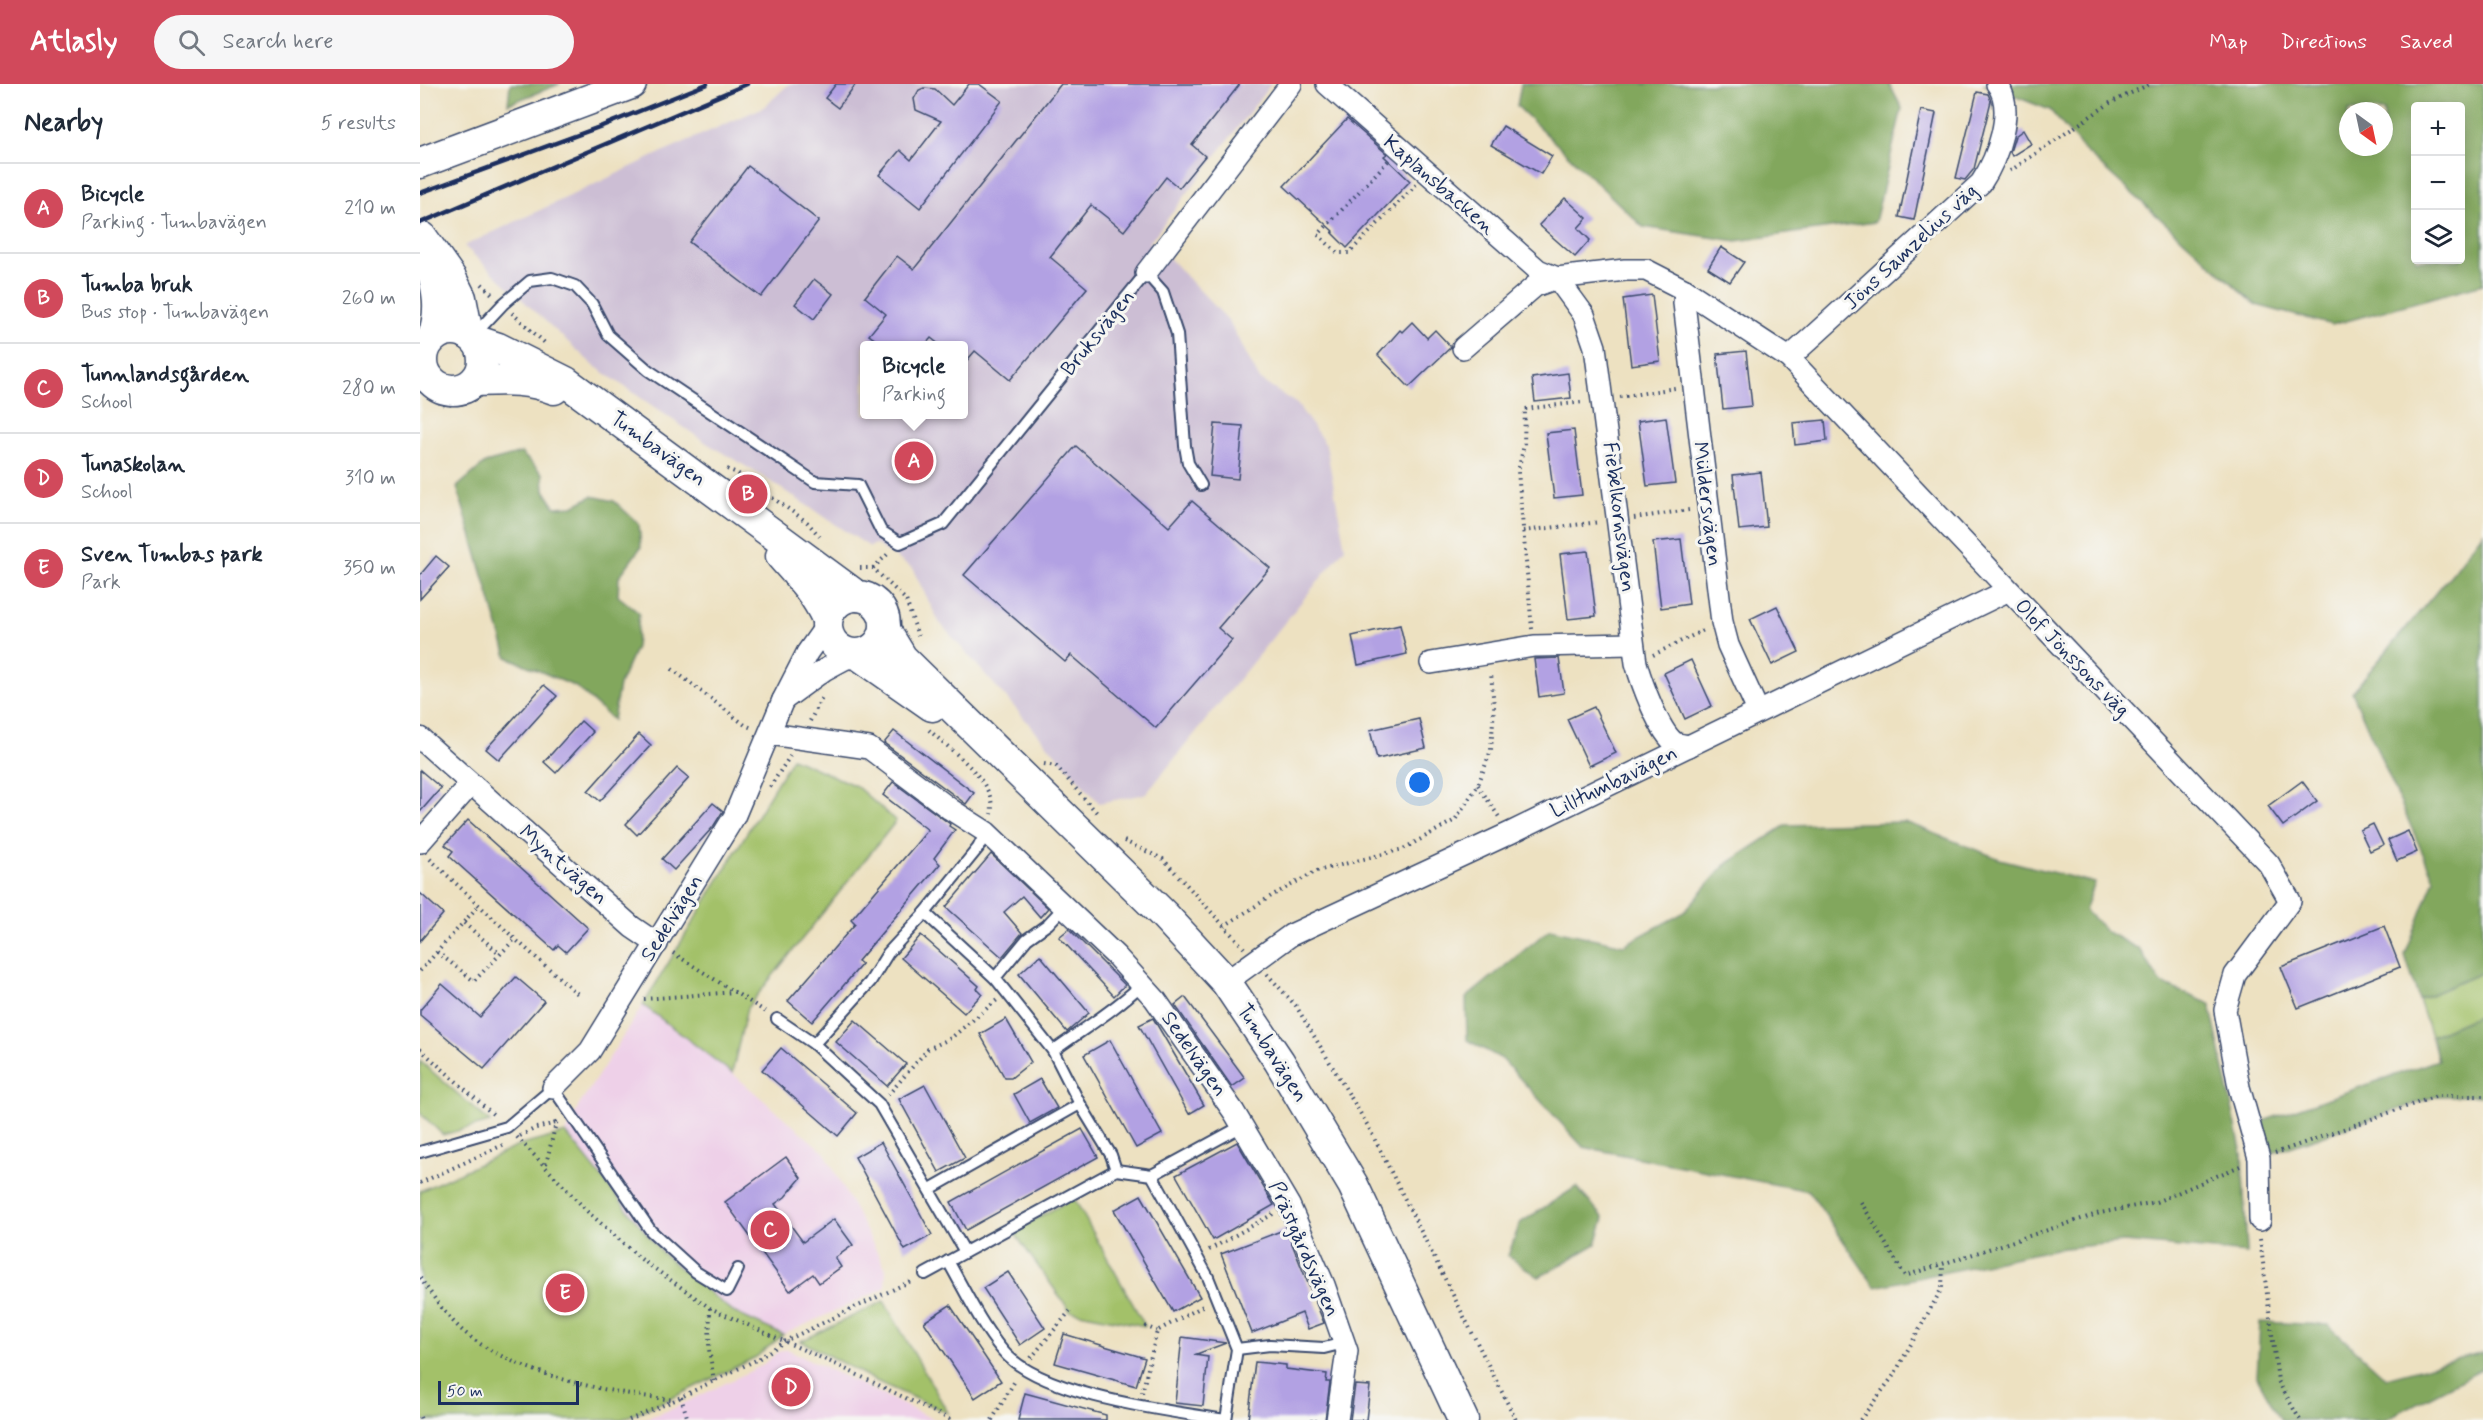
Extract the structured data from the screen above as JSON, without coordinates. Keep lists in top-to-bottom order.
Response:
{
  "streets": {
    "main road": ["Tumbavägen"],
    "street": [
      "Kaplansbacken",
      "Jöns Samzelius väg",
      "Bruksvägen",
      "Müldersvägen",
      "Fiebelkornsvägen",
      "Olof Jönssons väg",
      "Lilltumbavägen",
      "Myntvägen",
      "Sedelvägen",
      "Prästgårdsvägen"
    ]
  },
  "crossings": [
    ["Kaplansbacken", "Fiebelkornsvägen"],
    ["Kaplansbacken", "Olof Jönssons väg"],
    ["Jöns Samzelius väg", "Olof Jönssons väg"],
    ["Bruksvägen", "Tumbavägen"],
    ["Tumbavägen", "Lilltumbavägen"],
    ["Tumbavägen", "Sedelvägen"],
    ["Müldersvägen", "Olof Jönssons väg"],
    ["Müldersvägen", "Lilltumbavägen"],
    ["Fiebelkornsvägen", "Olof Jönssons väg"],
    ["Fiebelkornsvägen", "Lilltumbavägen"],
    ["Olof Jönssons väg", "Lilltumbavägen"],
    ["Myntvägen", "Sedelvägen"],
    ["Sedelvägen", "Prästgårdsvägen"]
  ],
  "scale_bar": "50 m",
  "north": "bottom right",
  "page": {
    "header": "Atlasly",
    "search": "Search here",
    "nav": ["Map", "Directions", "Saved"],
    "heading": ["Nearby", "5 results"],
    "map_buttons": ["+", "−"],
    "list": [
      {
        "mark": "A",
        "name": "Bicycle",
        "note": "Parking · Tumbavägen",
        "value": "210 m"
      },
      {
        "mark": "B",
        "name": "Tumba bruk",
        "note": "Bus stop · Tumbavägen",
        "value": "260 m"
      },
      {
        "mark": "C",
        "name": "Tunnlandsgården",
        "note": "School",
        "value": "280 m"
      },
      {
        "mark": "D",
        "name": "Tunaskolan",
        "note": "School",
        "value": "310 m"
      },
      {
        "mark": "E",
        "name": "Sven Tumbas park",
        "note": "Park",
        "value": "350 m"
      }
    ],
    "popup": ["Bicycle", "Parking"],
    "pins": [
      "A",
      "B",
      "C",
      "E",
      "D"
    ],
    "scale": "50 m"
  }
}
